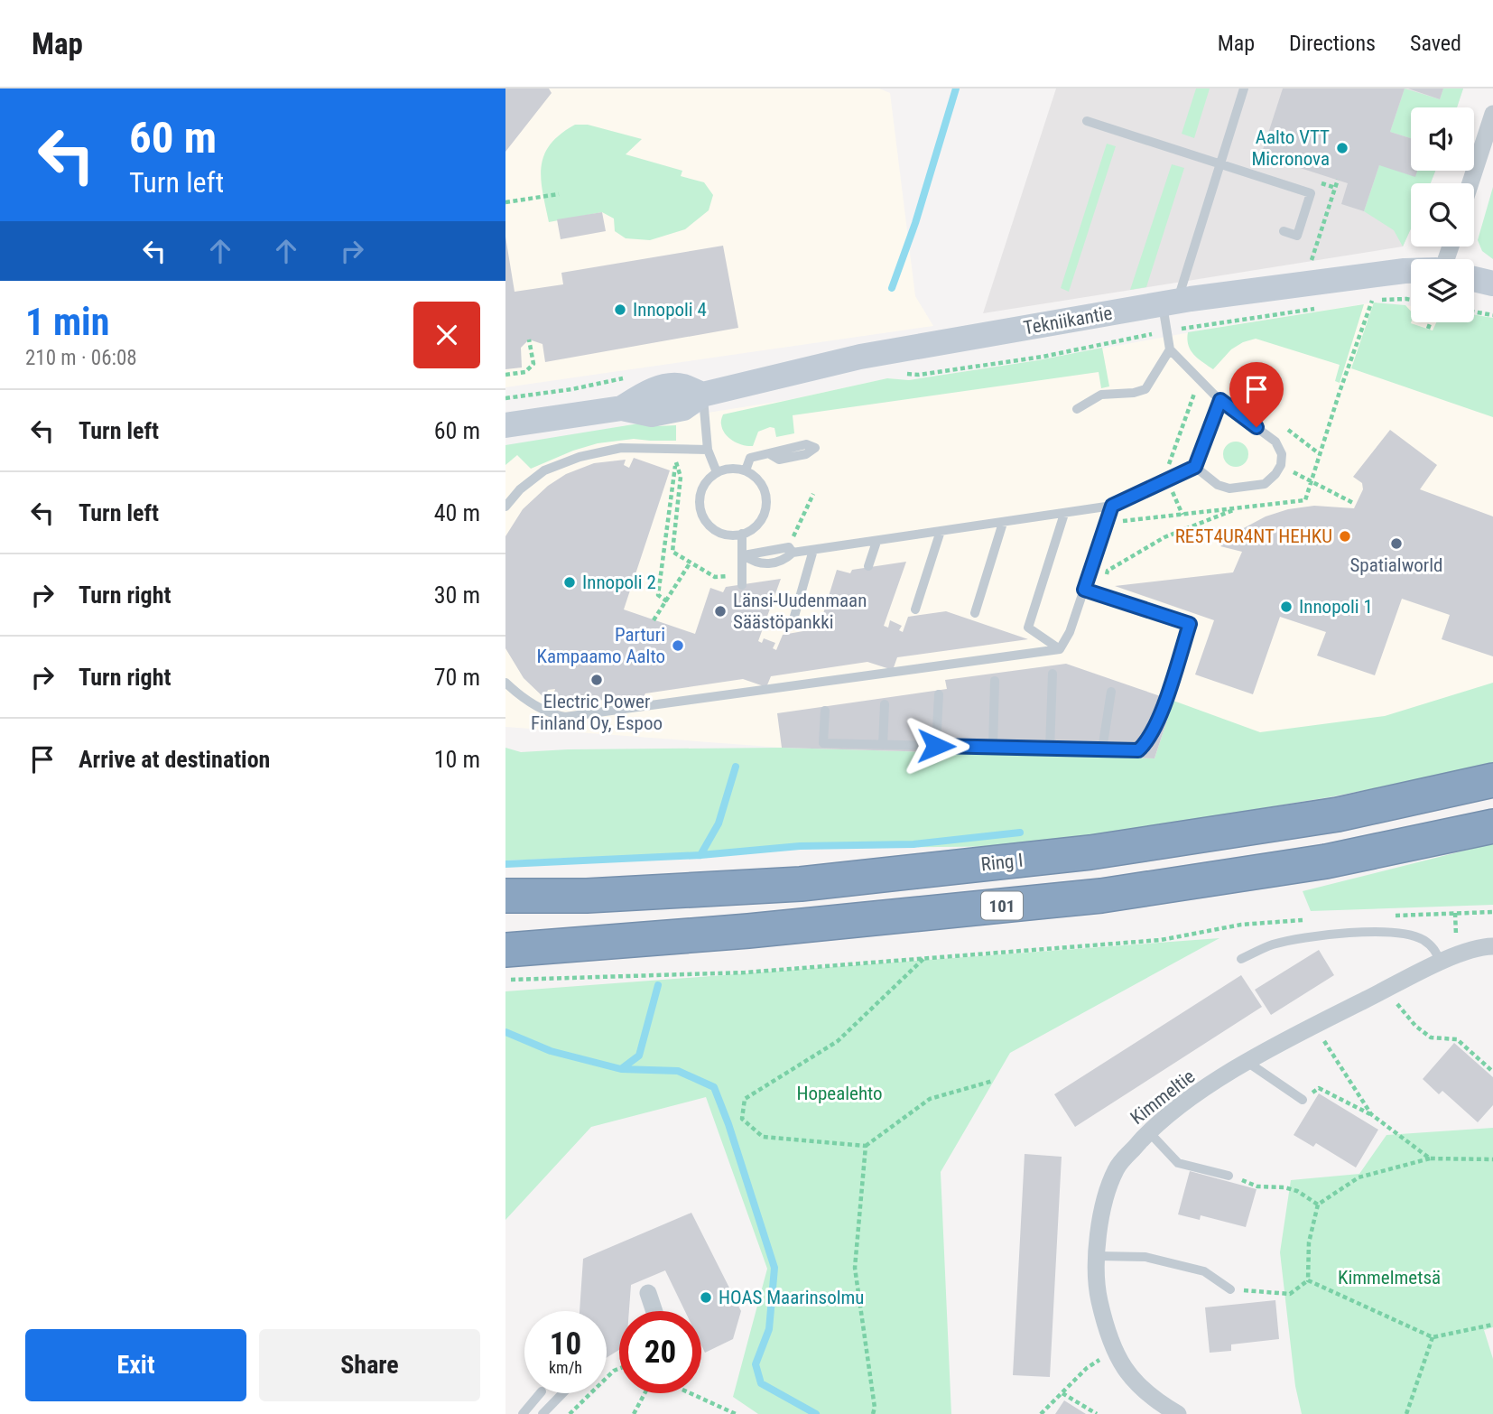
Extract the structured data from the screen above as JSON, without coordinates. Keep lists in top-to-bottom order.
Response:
{
  "streets": {
    "highway": ["Ring I", "101"],
    "main road": ["Tekniikantie"],
    "street": ["Kimmeltie"]
  },
  "parks": ["Hopealehto", "Kimmelmetsä"],
  "places": [
    "Aalto VTT Micronova",
    "Innopoli 4",
    "RE5T4UR4NT HEHKU",
    "Spatialworld",
    "Innopoli 2",
    "Innopoli 1",
    "Länsi-Uudenmaan Säästöpankki",
    "Parturi Kampaamo Aalto",
    "Electric Power Finland Oy, Espoo",
    "HOAS Maarinsolmu"
  ],
  "page": {
    "header": "Map",
    "nav": ["Map", "Directions", "Saved"],
    "turn": ["60 m", "Turn left"],
    "heading": ["1 min", "210 m · 06:08"],
    "list": [
      {
        "name": "Turn left",
        "value": "60 m"
      },
      {
        "name": "Turn left",
        "value": "40 m"
      },
      {
        "name": "Turn right",
        "value": "30 m"
      },
      {
        "name": "Turn right",
        "value": "70 m"
      },
      {
        "name": "Arrive at destination",
        "value": "10 m"
      }
    ],
    "speed": "10 km/h",
    "limit": "20",
    "buttons": ["Exit", "Share"]
  }
}
